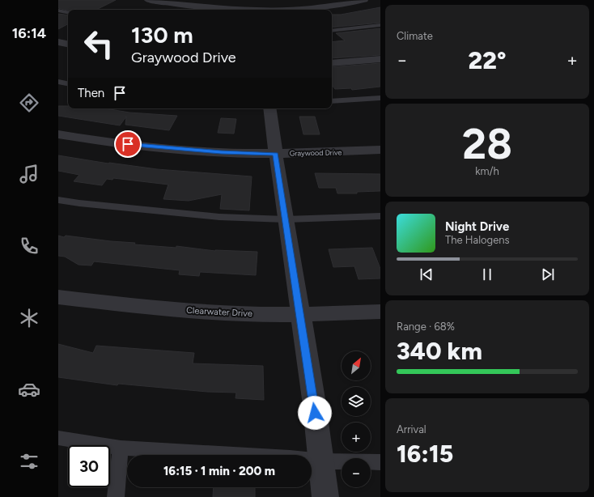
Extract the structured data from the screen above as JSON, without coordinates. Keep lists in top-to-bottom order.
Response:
{
  "streets": {
    "street": ["Graywood Drive", "Clearwater Drive"]
  },
  "north": "top right",
  "page": {
    "tabs": "16:14",
    "tile": [
      "Climate",
      ["28", "km/h"],
      ["Range · 68%", "340 km"],
      ["Arrival", "16:15"]
    ],
    "turn": ["130 m", "Graywood Drive"],
    "heat": ["−", "22°", "+"],
    "then": "Then",
    "song": ["Night Drive", "The Halogens"],
    "map_buttons": ["+", "−"],
    "limit": "30",
    "trip": "16:15 · 1 min · 200 m"
  }
}
